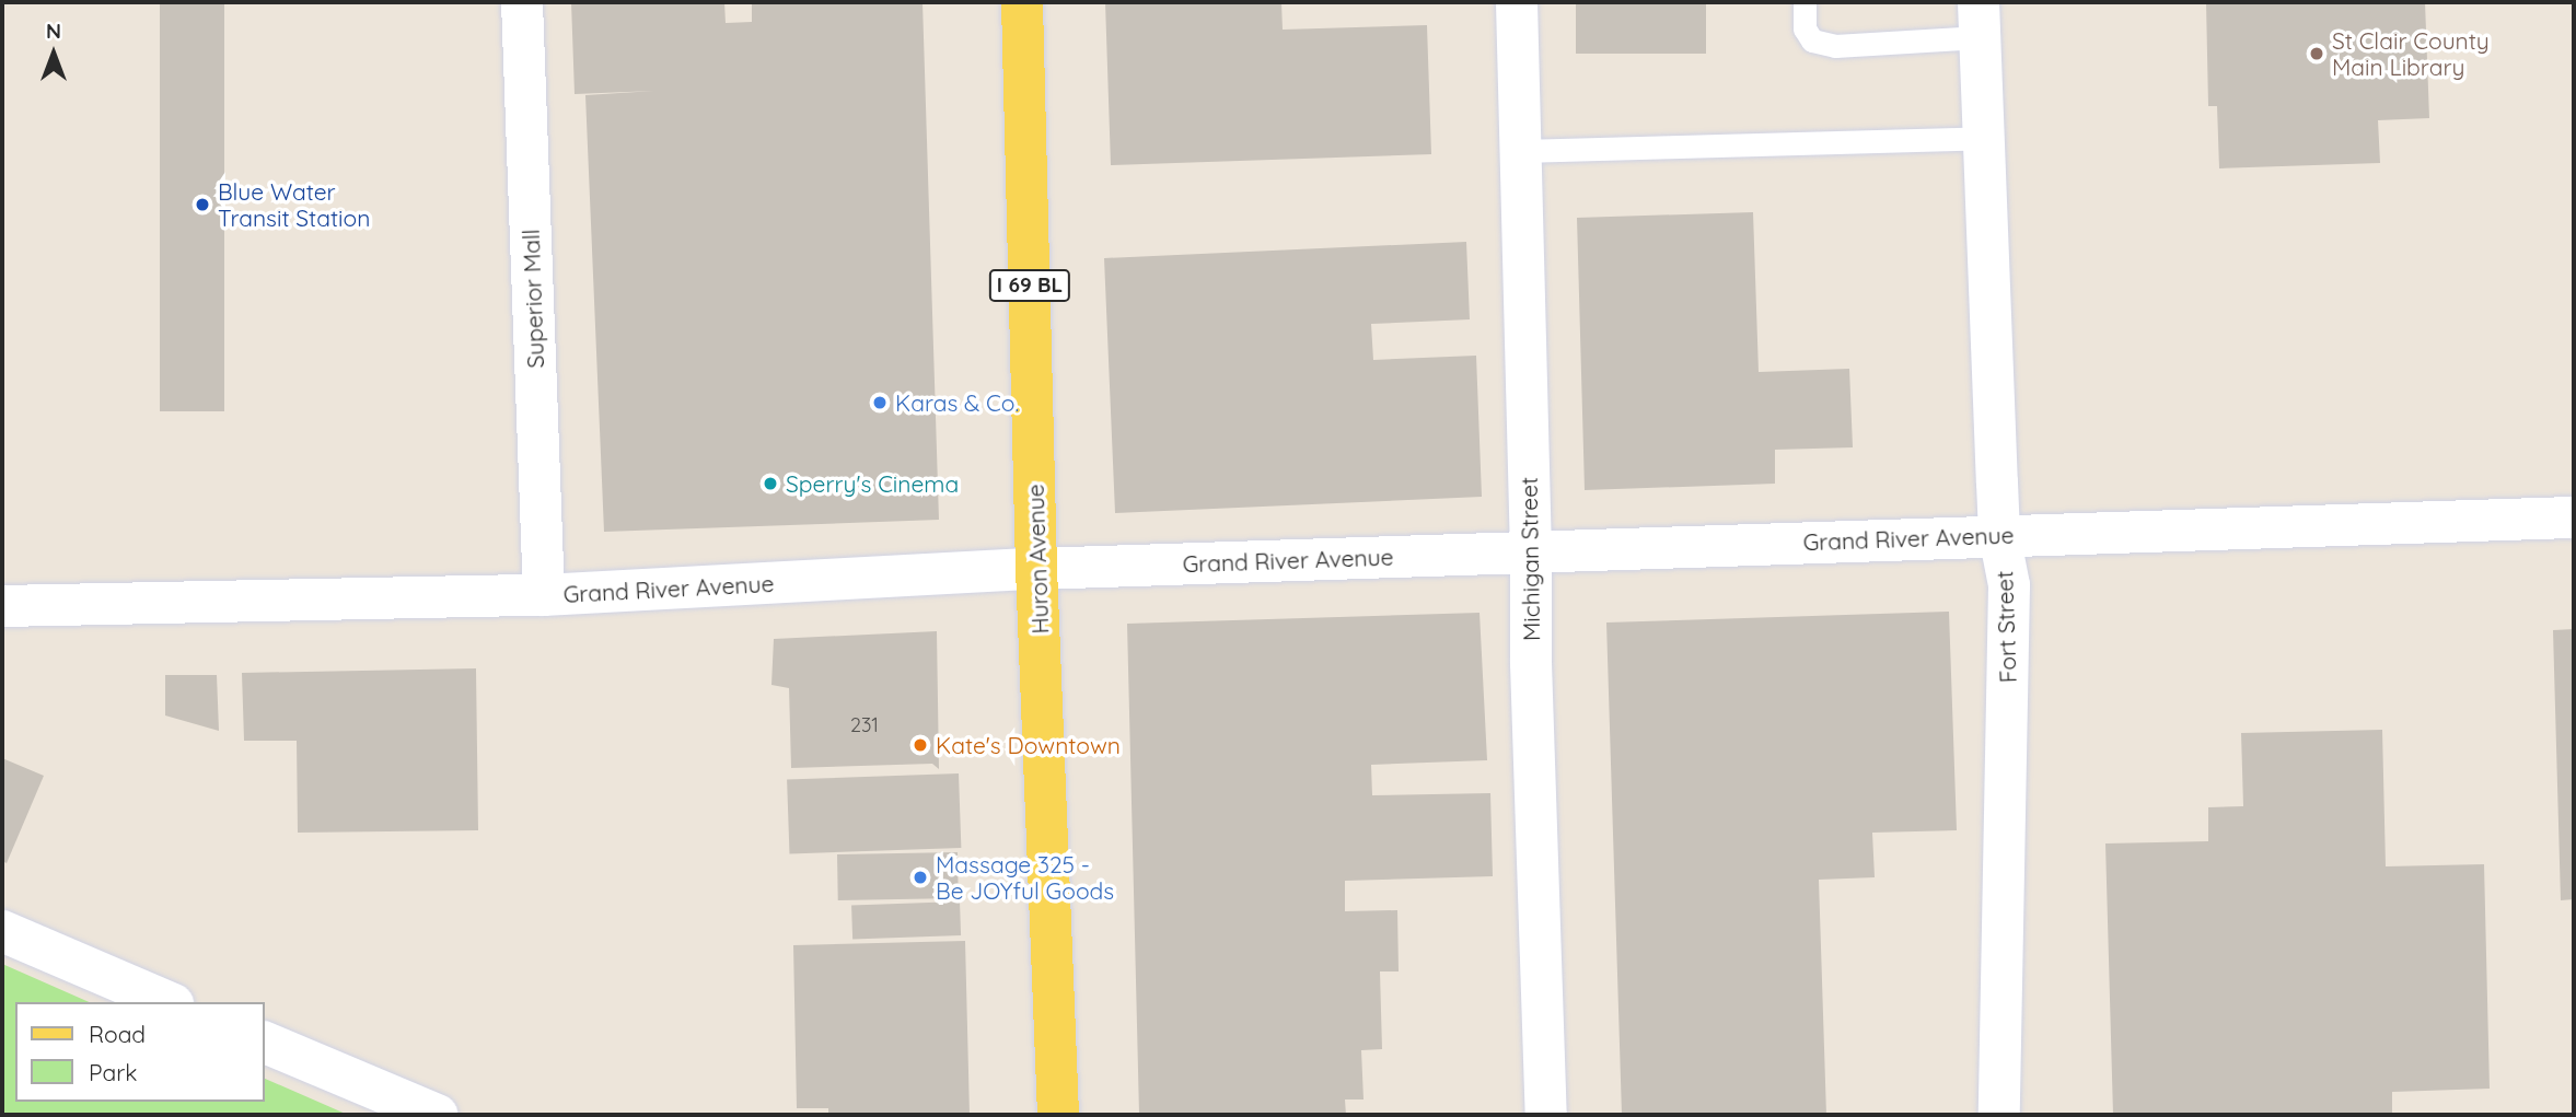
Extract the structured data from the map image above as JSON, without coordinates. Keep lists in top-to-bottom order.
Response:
{
  "streets": {
    "main road": ["I 69 BL", "Huron Avenue"],
    "street": [
      "Superior Mall",
      "Grand River Avenue",
      "Michigan Street",
      "Fort Street"
    ]
  },
  "crossings": [
    ["Superior Mall", "Grand River Avenue"],
    ["Grand River Avenue", "Huron Avenue"],
    ["Grand River Avenue", "Michigan Street"],
    ["Grand River Avenue", "Fort Street"]
  ],
  "places": [
    "St Clair County Main Library",
    "Blue Water Transit Station",
    "Karas & Co.",
    "Sperry's Cinema",
    "Kate's Downtown",
    "Massage 325 - Be JOYful Goods"
  ],
  "house_numbers": ["231"],
  "legend": ["Road", "Park"],
  "north": "top"
}
